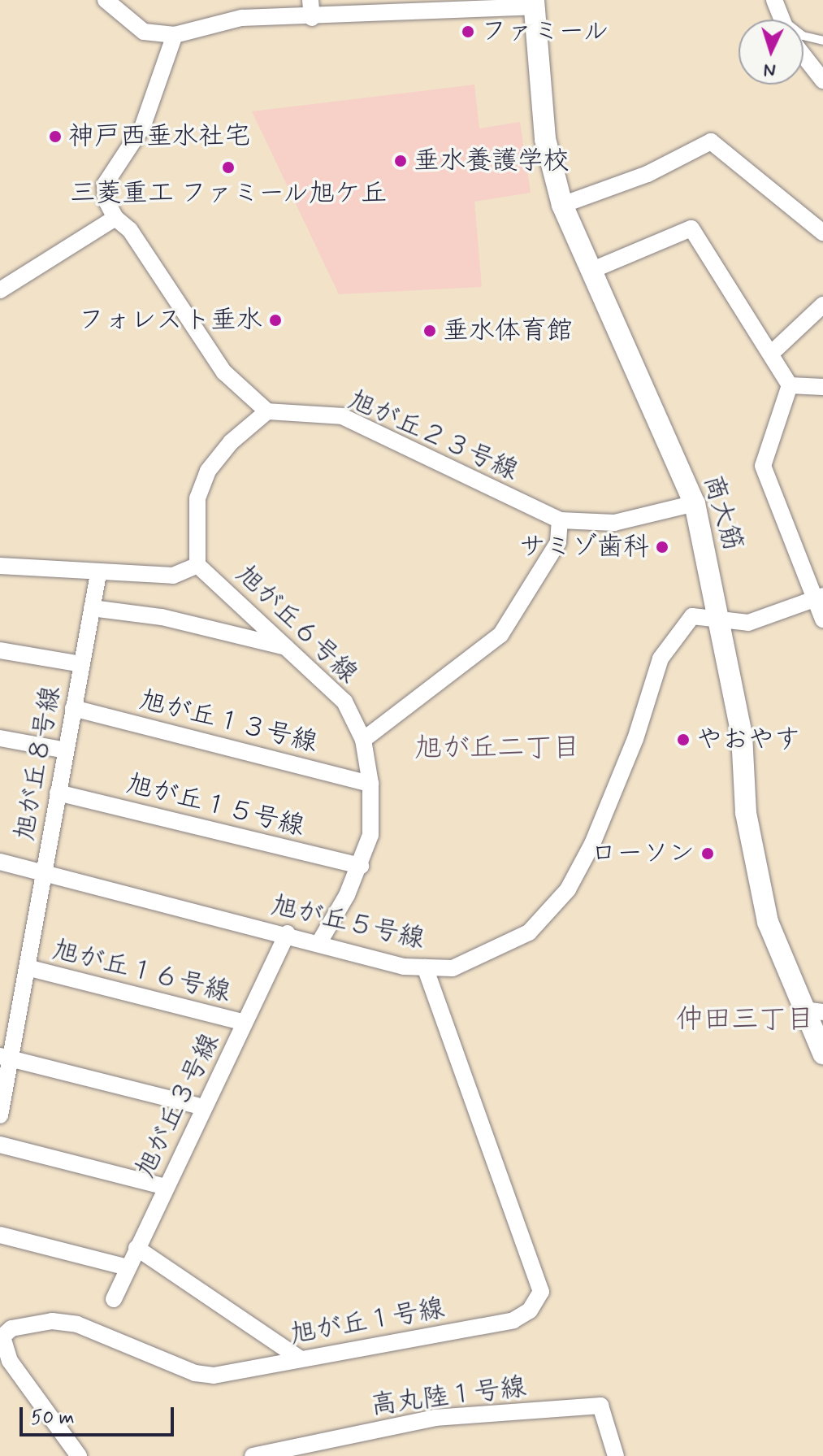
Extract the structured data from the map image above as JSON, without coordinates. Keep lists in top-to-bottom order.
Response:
{
  "streets": {
    "street": [
      "旭が丘２３号線",
      "商大筋",
      "旭が丘６号線",
      "旭が丘１３号線",
      "旭が丘８号線",
      "旭が丘１５号線",
      "旭が丘５号線",
      "旭が丘１６号線",
      "旭が丘３号線",
      "旭が丘１号線",
      "高丸陸１号線"
    ]
  },
  "crossings": [
    ["商大筋", "旭が丘５号線"],
    ["旭が丘６号線", "旭が丘１３号線"],
    ["旭が丘６号線", "旭が丘１５号線"],
    ["旭が丘６号線", "旭が丘５号線"],
    ["旭が丘１３号線", "旭が丘８号線"],
    ["旭が丘８号線", "旭が丘１５号線"],
    ["旭が丘８号線", "旭が丘５号線"],
    ["旭が丘８号線", "旭が丘１６号線"],
    ["旭が丘５号線", "旭が丘３号線"],
    ["旭が丘５号線", "旭が丘１号線"],
    ["旭が丘１６号線", "旭が丘３号線"]
  ],
  "districts": ["旭が丘二丁目", "仲田三丁目"],
  "places": [
    "ファミール",
    "神戸西垂水社宅",
    "垂水養護学校",
    "三菱重工 ファミール旭ケ丘",
    "フォレスト垂水",
    "垂水体育館",
    "サミゾ歯科",
    "やおやす",
    "ローソン"
  ],
  "scale_bar": "50 m",
  "north": "bottom"
}
